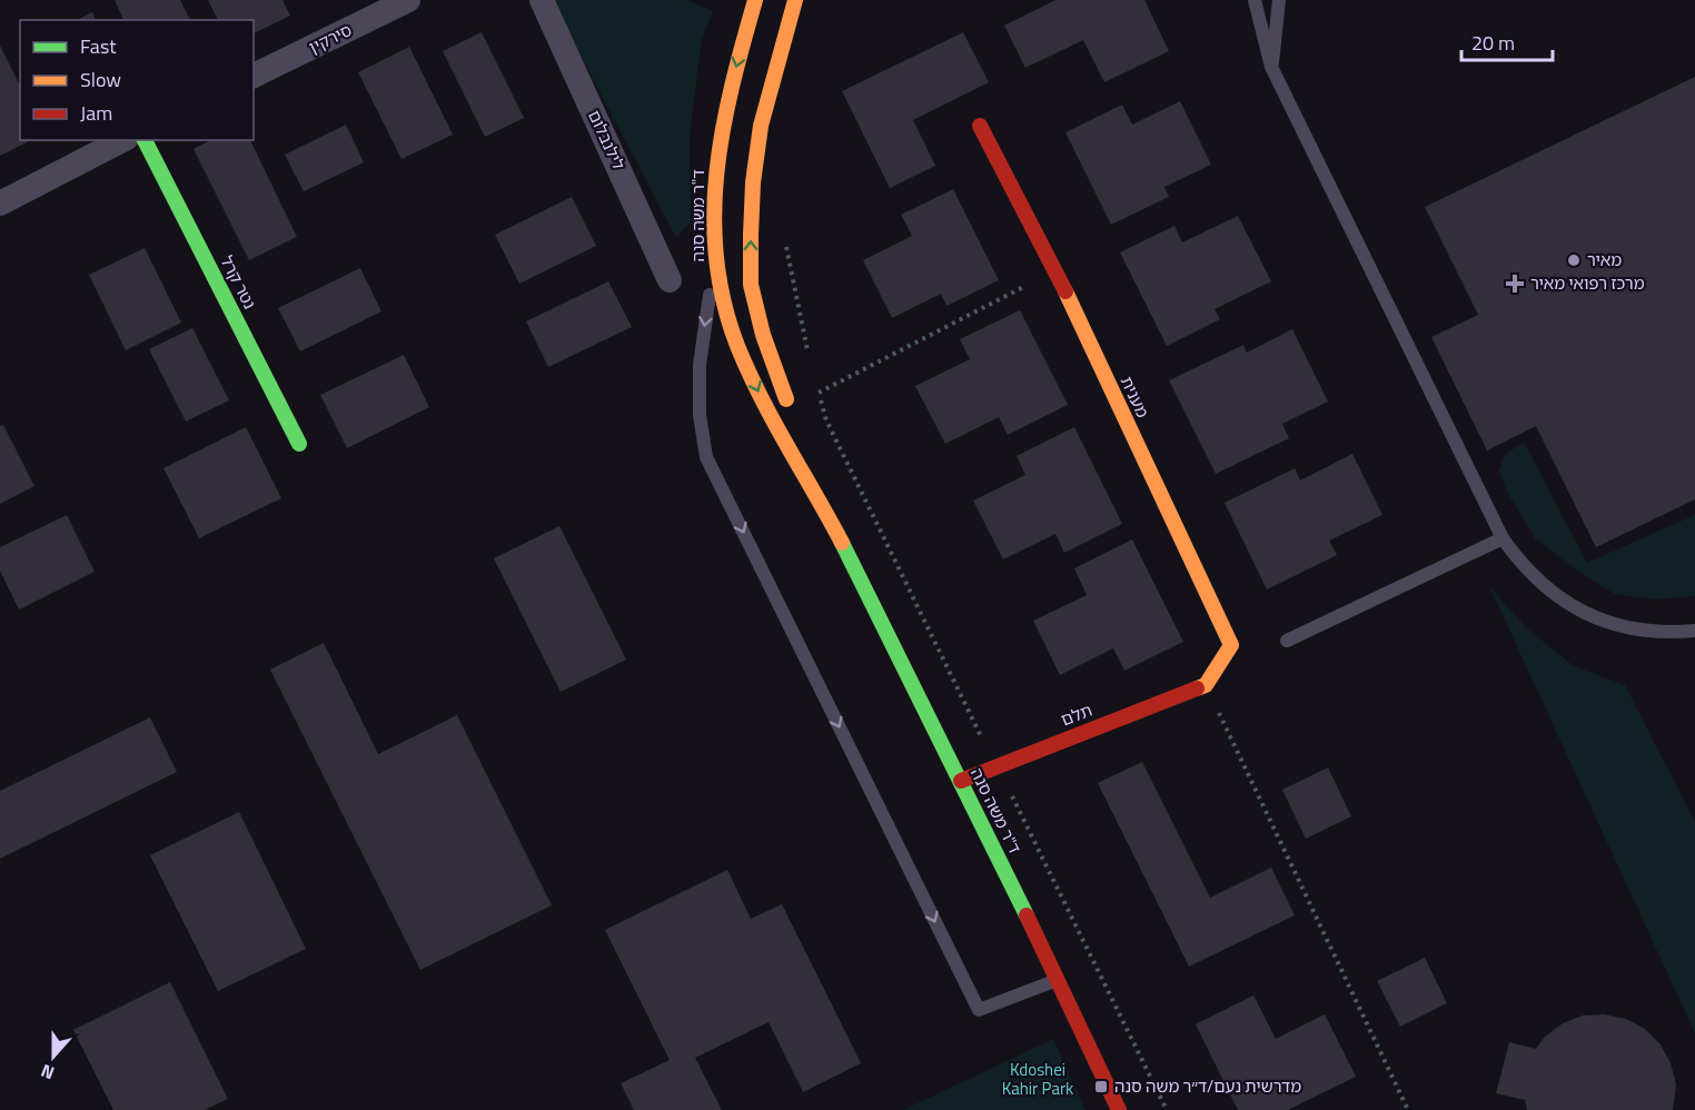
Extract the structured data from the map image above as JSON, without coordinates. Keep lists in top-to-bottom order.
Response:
{
  "streets": {
    "street": [
      "סירקין",
      "לילנבלום",
      "ד\"ר משה סנה",
      "נטר קרל",
      "מענית",
      "תלם"
    ]
  },
  "crossings": [
    ["ד\"ר משה סנה", "תלם"],
    ["מענית", "תלם"]
  ],
  "parks": ["Kdoshei Kahir Park"],
  "places": {
    "other": ["מאיר"],
    "health": ["מרכז רפואי מאיר"],
    "transit": ["מדרשית נעם/ד״ר משה סנה"]
  },
  "legend": ["Fast", "Slow", "Jam"],
  "scale_bar": "20 m",
  "north": "bottom"
}
